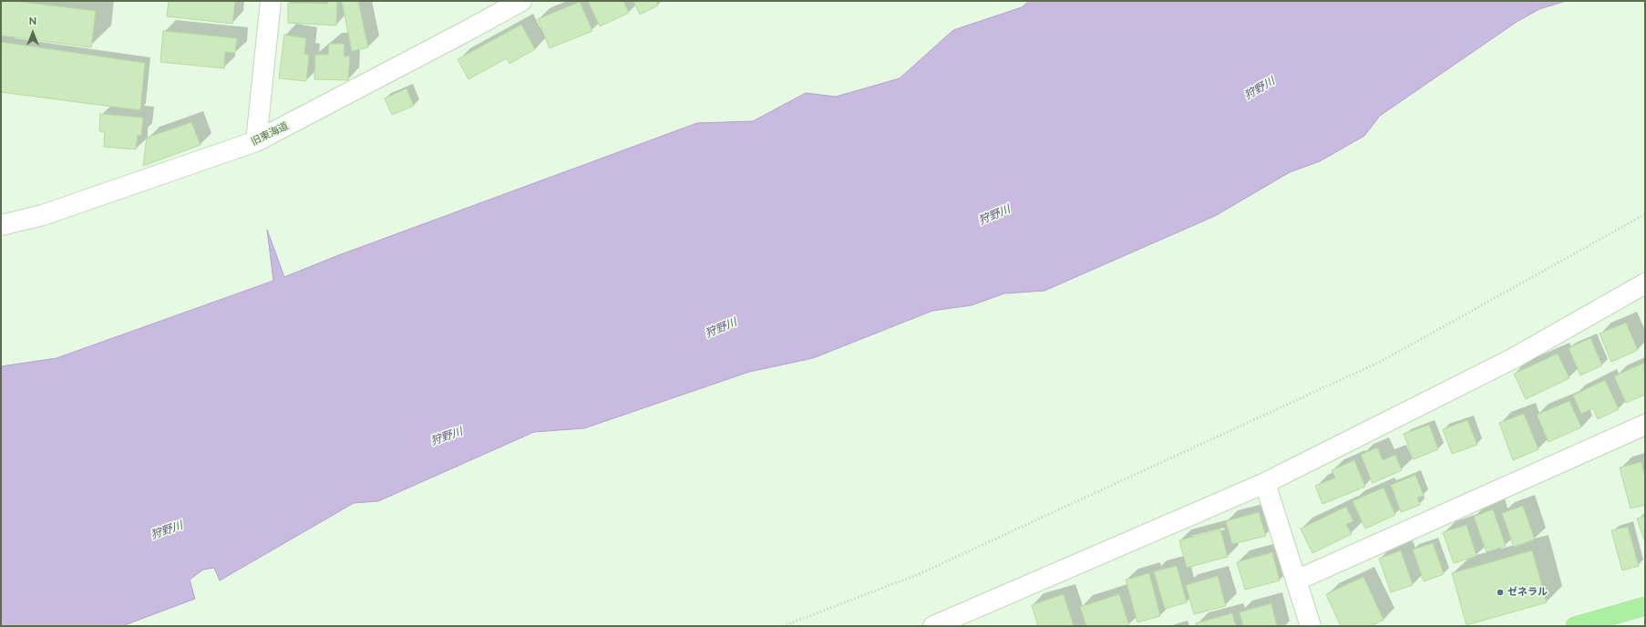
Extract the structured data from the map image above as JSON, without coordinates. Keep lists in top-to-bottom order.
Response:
{
  "streets": {
    "street": ["旧東海道"]
  },
  "water": ["狩野川"],
  "places": ["ゼネラル"],
  "north": "top"
}
